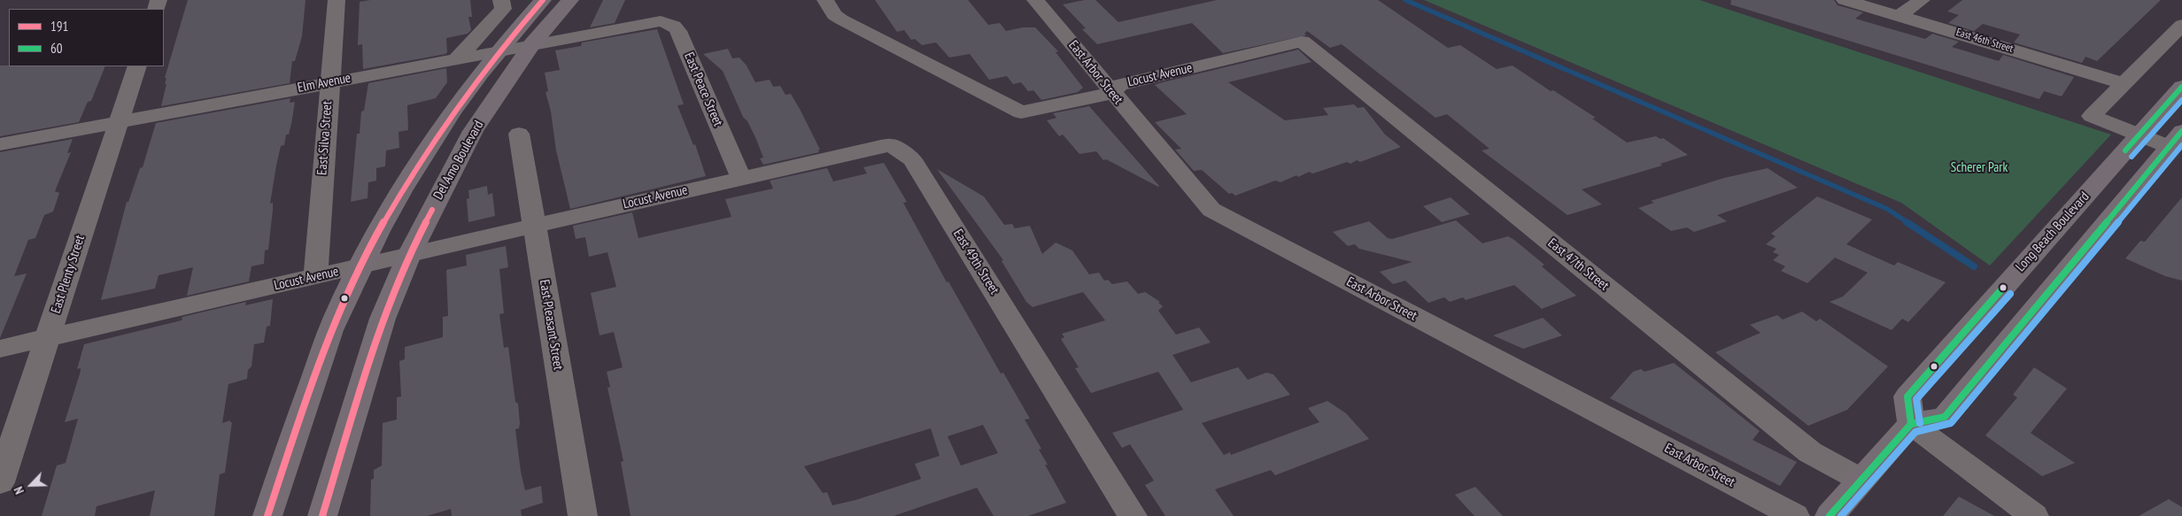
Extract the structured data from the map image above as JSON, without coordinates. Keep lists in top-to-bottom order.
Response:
{
  "streets": {
    "main road": ["Del Amo Boulevard", "Long Beach Boulevard"],
    "street": [
      "East 46th Street",
      "East Arbor Street",
      "Locust Avenue",
      "Elm Avenue",
      "East Peace Street",
      "East Silva Street",
      "East 49th Street",
      "East 47th Street",
      "East Plenty Street",
      "East Pleasant Street"
    ]
  },
  "crossings": [
    ["East Arbor Street", "Locust Avenue"],
    ["Locust Avenue", "East Peace Street"],
    ["Locust Avenue", "East Silva Street"],
    ["Locust Avenue", "Del Amo Boulevard"],
    ["Locust Avenue", "East 49th Street"],
    ["Locust Avenue", "East 47th Street"],
    ["Locust Avenue", "East Plenty Street"],
    ["Locust Avenue", "East Pleasant Street"],
    ["Elm Avenue", "East Peace Street"],
    ["Elm Avenue", "East Silva Street"],
    ["Elm Avenue", "Del Amo Boulevard"],
    ["Elm Avenue", "East Plenty Street"],
    ["East Peace Street", "East 49th Street"]
  ],
  "parks": ["Scherer Park"],
  "lines": ["transit line 191", "transit line 60"],
  "legend": ["191", "60"],
  "north": "bottom left"
}
